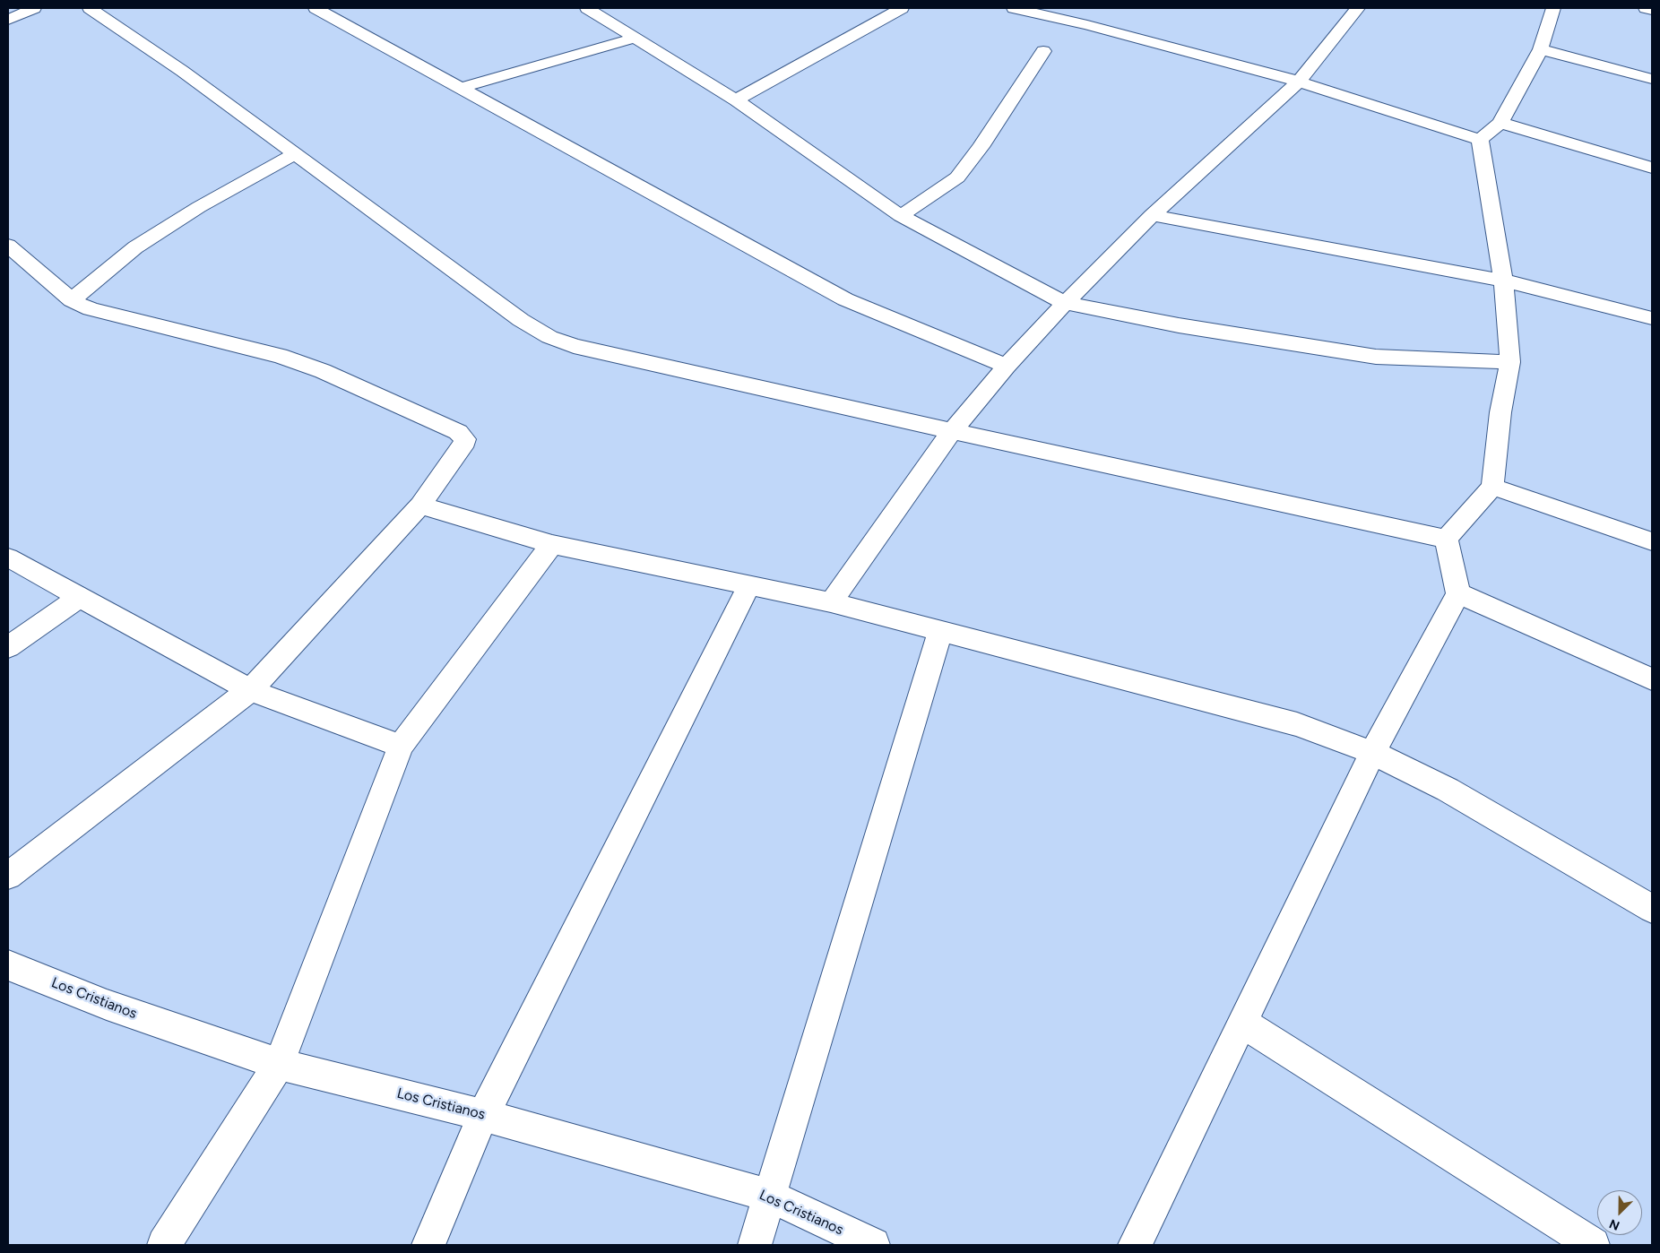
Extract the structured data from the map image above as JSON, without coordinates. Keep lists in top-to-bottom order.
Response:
{
  "streets": {
    "street": ["Los Cristianos"]
  },
  "north": "bottom left"
}
